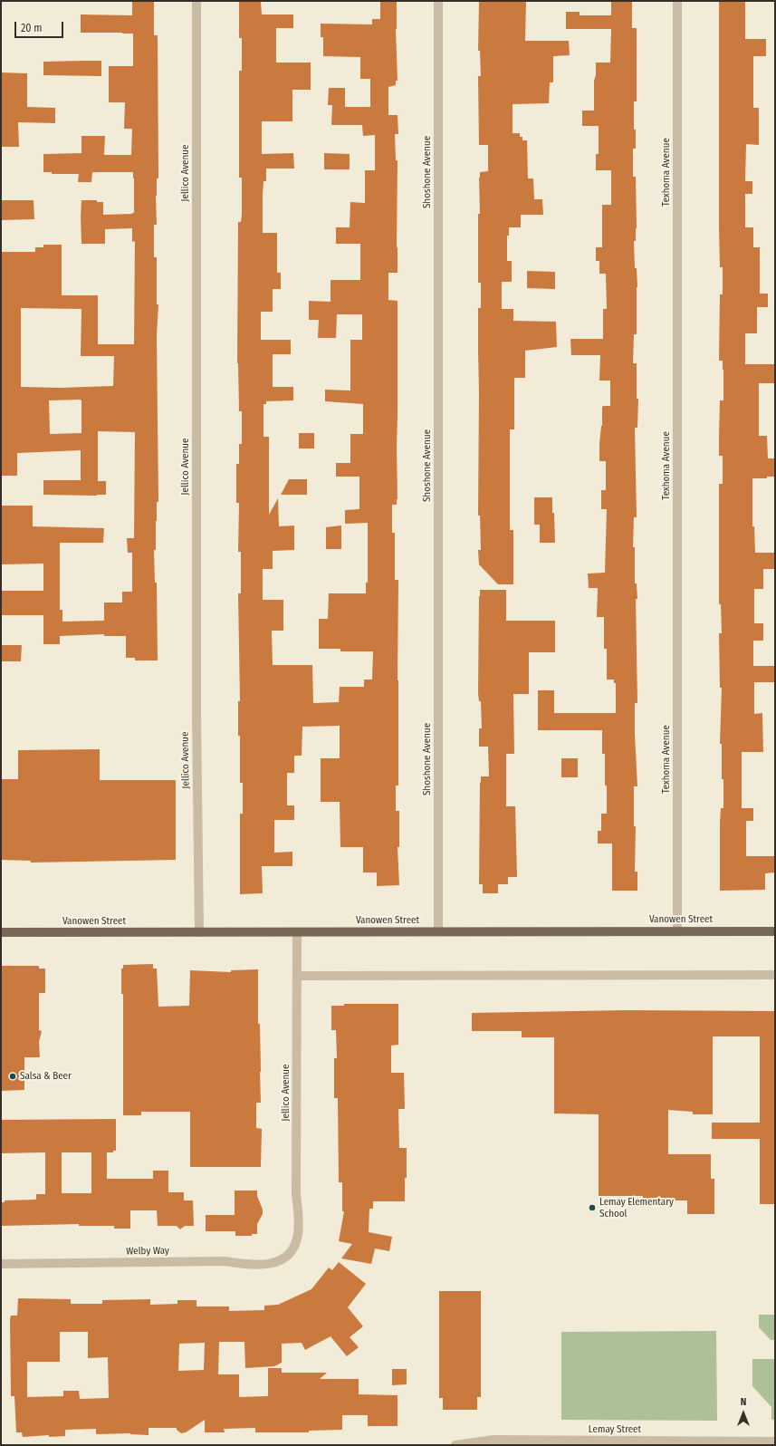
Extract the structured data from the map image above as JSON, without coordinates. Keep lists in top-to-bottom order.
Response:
{
  "streets": {
    "main road": ["Vanowen Street"],
    "street": [
      "Shoshone Avenue",
      "Texhoma Avenue",
      "Jellico Avenue",
      "Welby Way",
      "Lemay Street"
    ]
  },
  "crossings": [
    ["Shoshone Avenue", "Vanowen Street"],
    ["Texhoma Avenue", "Vanowen Street"],
    ["Jellico Avenue", "Vanowen Street"],
    ["Jellico Avenue", "Welby Way"]
  ],
  "places": ["Salsa & Beer", "Lemay Elementary School"],
  "scale_bar": "20 m",
  "north": "top"
}
